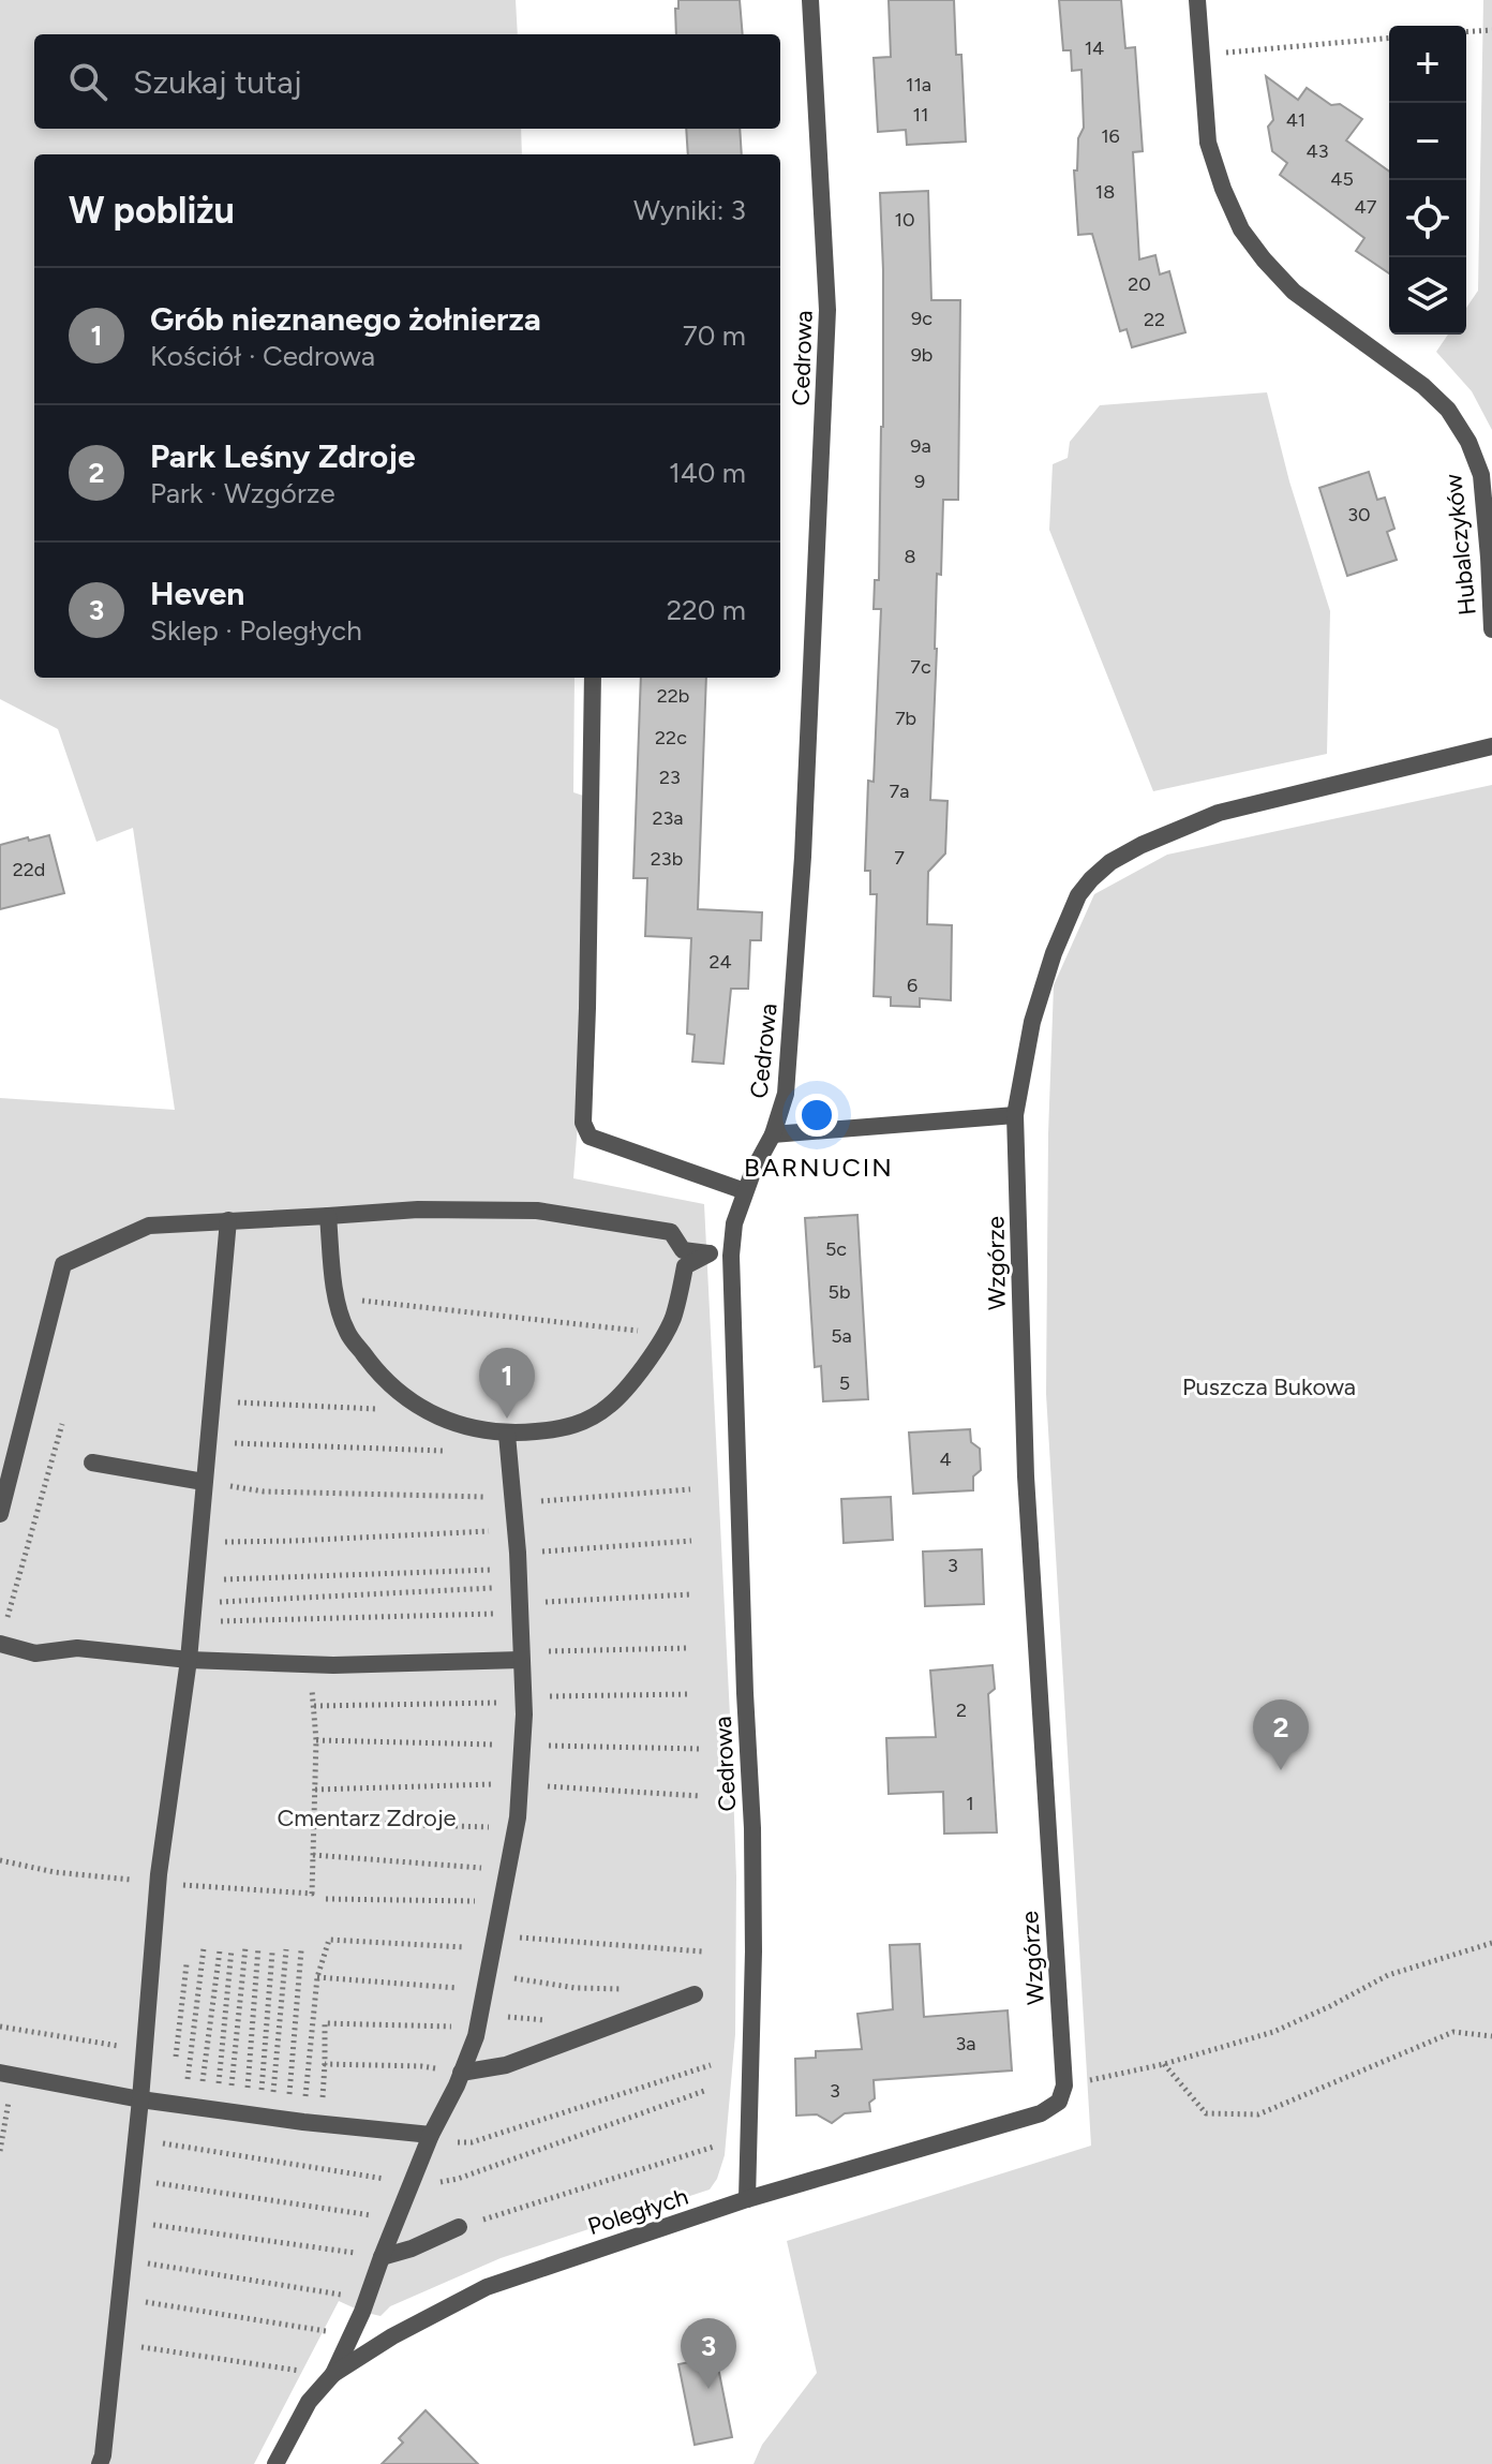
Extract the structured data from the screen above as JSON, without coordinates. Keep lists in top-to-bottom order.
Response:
{
  "streets": {
    "street": [
      "Cedrowa",
      "Hubalczyków",
      "Wzgórze",
      "Poległych"
    ]
  },
  "crossings": [
    ["Cedrowa", "Poległych"],
    ["Wzgórze", "Poległych"]
  ],
  "districts": ["BARNUCIN"],
  "parks": ["Puszcza Bukowa", "Cmentarz Zdroje"],
  "house_numbers": [
    "14",
    "11a",
    "11",
    "41",
    "16",
    "43",
    "45",
    "18",
    "47",
    "10",
    "20",
    "9c",
    "22",
    "9b",
    "9a",
    "9",
    "30",
    "8",
    "7c",
    "22b",
    "7b",
    "22c",
    "23",
    "7a",
    "23a",
    "7",
    "23b",
    "22d",
    "24",
    "6",
    "5c",
    "5b",
    "5a",
    "5",
    "4",
    "3",
    "2",
    "1",
    "3a",
    "3"
  ],
  "page": {
    "map_buttons": ["+", "−"],
    "search": "Szukaj tutaj",
    "heading": ["W pobliżu", "Wyniki: 3"],
    "list": [
      {
        "mark": "1",
        "name": "Grób nieznanego żołnierza",
        "note": "Kościół · Cedrowa",
        "value": "70 m"
      },
      {
        "mark": "2",
        "name": "Park Leśny Zdroje",
        "note": "Park · Wzgórze",
        "value": "140 m"
      },
      {
        "mark": "3",
        "name": "Heven",
        "note": "Sklep · Poległych",
        "value": "220 m"
      }
    ],
    "pins": ["1", "2", "3"]
  }
}
